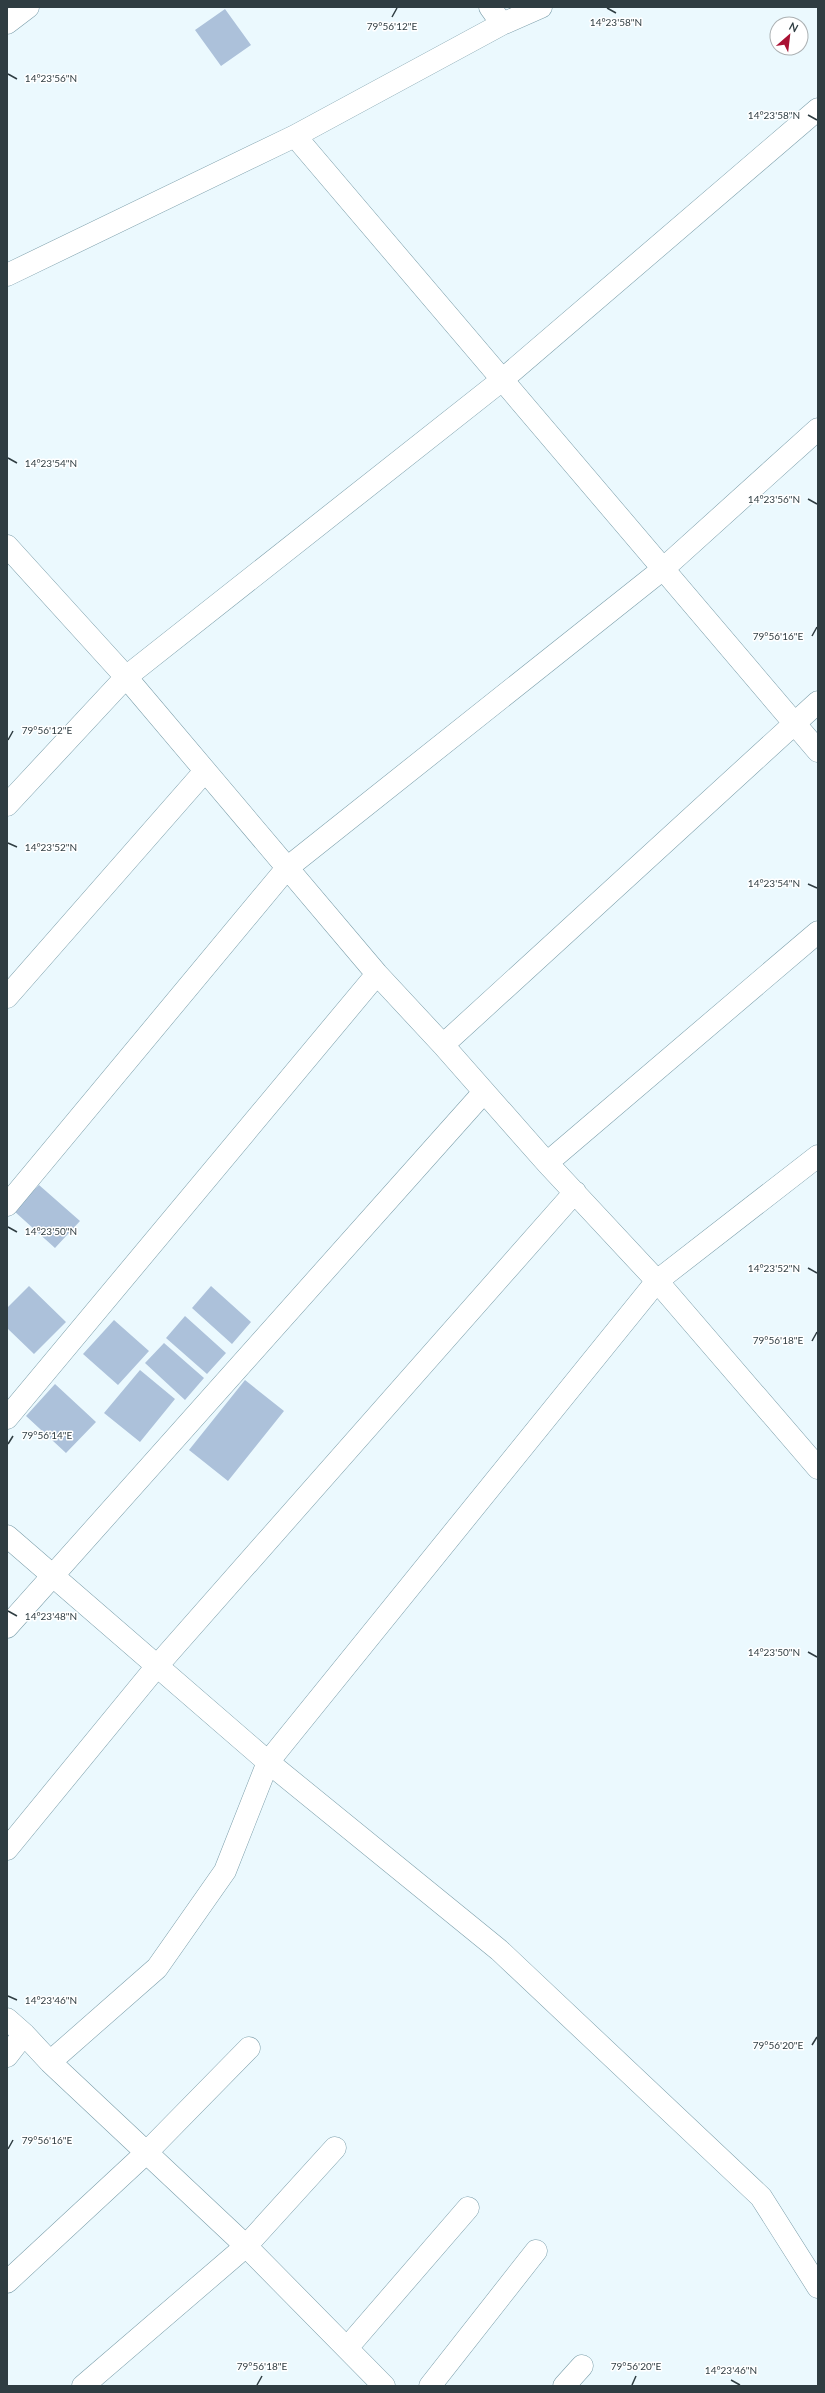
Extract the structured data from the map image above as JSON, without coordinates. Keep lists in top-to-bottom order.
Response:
{
  "north": "top right",
  "coordinates": [
    "14°23'58\"N",
    "79°56'12\"E",
    "14°23'56\"N",
    "14°23'54\"N",
    "79°56'16\"E",
    "14°23'52\"N",
    "14°23'50\"N",
    "79°56'18\"E",
    "79°56'14\"E",
    "14°23'48\"N",
    "14°23'46\"N",
    "79°56'20\"E"
  ]
}
